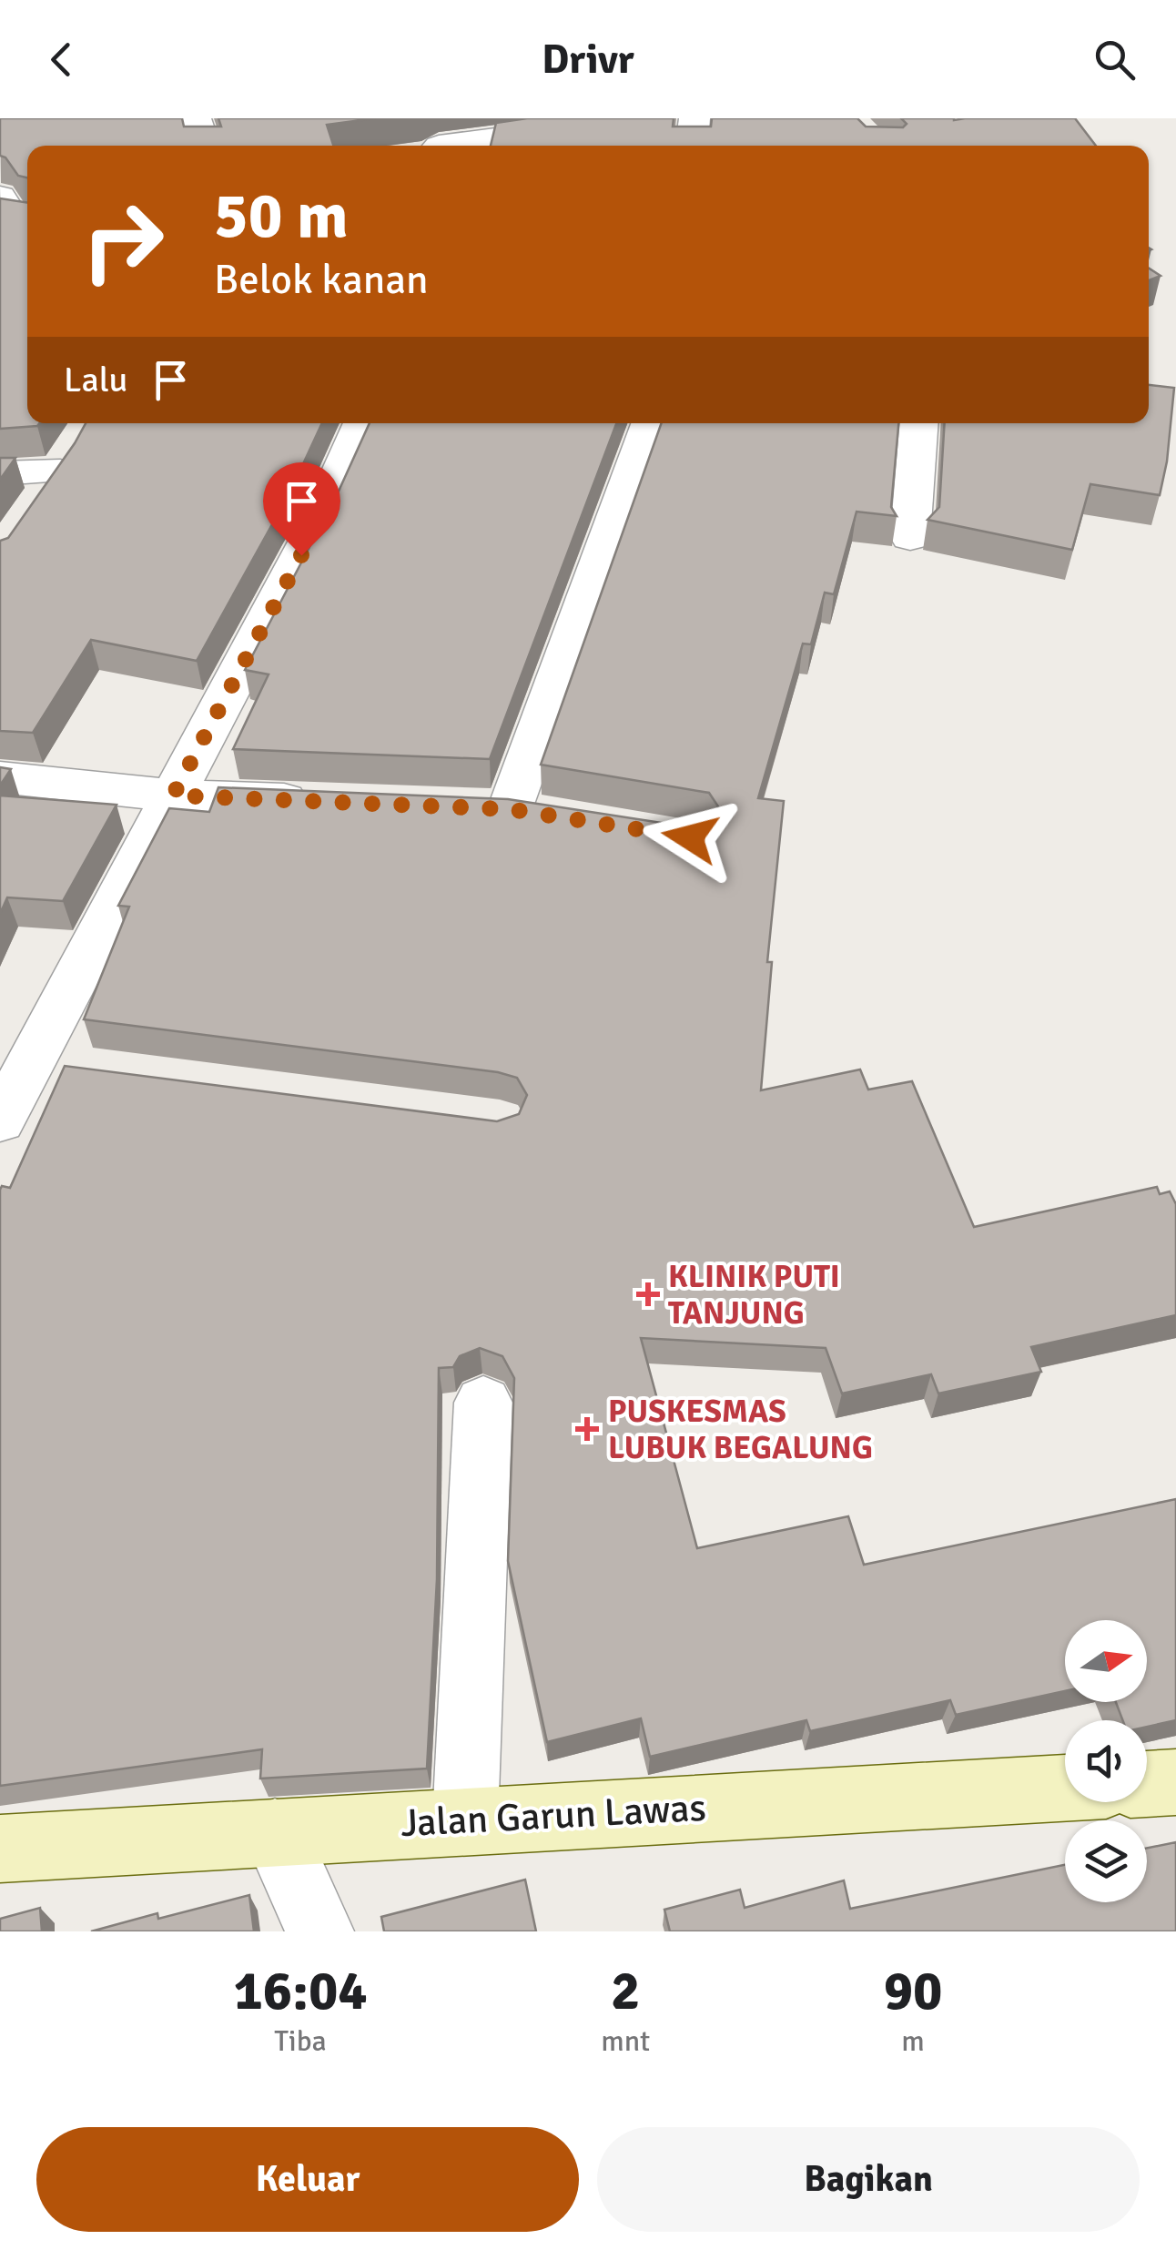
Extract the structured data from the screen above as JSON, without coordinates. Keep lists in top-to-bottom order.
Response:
{
  "streets": {
    "main road": ["Jalan Garun Lawas"]
  },
  "places": {
    "health": ["KLINIK PUTI TANJUNG", "PUSKESMAS LUBUK BEGALUNG"]
  },
  "north": "right",
  "page": {
    "header": "Drivr",
    "turn": ["50 m", "Belok kanan"],
    "then": "Lalu",
    "eta": [
      "16:04",
      "Tiba",
      "2",
      "mnt",
      "90",
      "m"
    ],
    "buttons": ["Keluar", "Bagikan"]
  }
}
